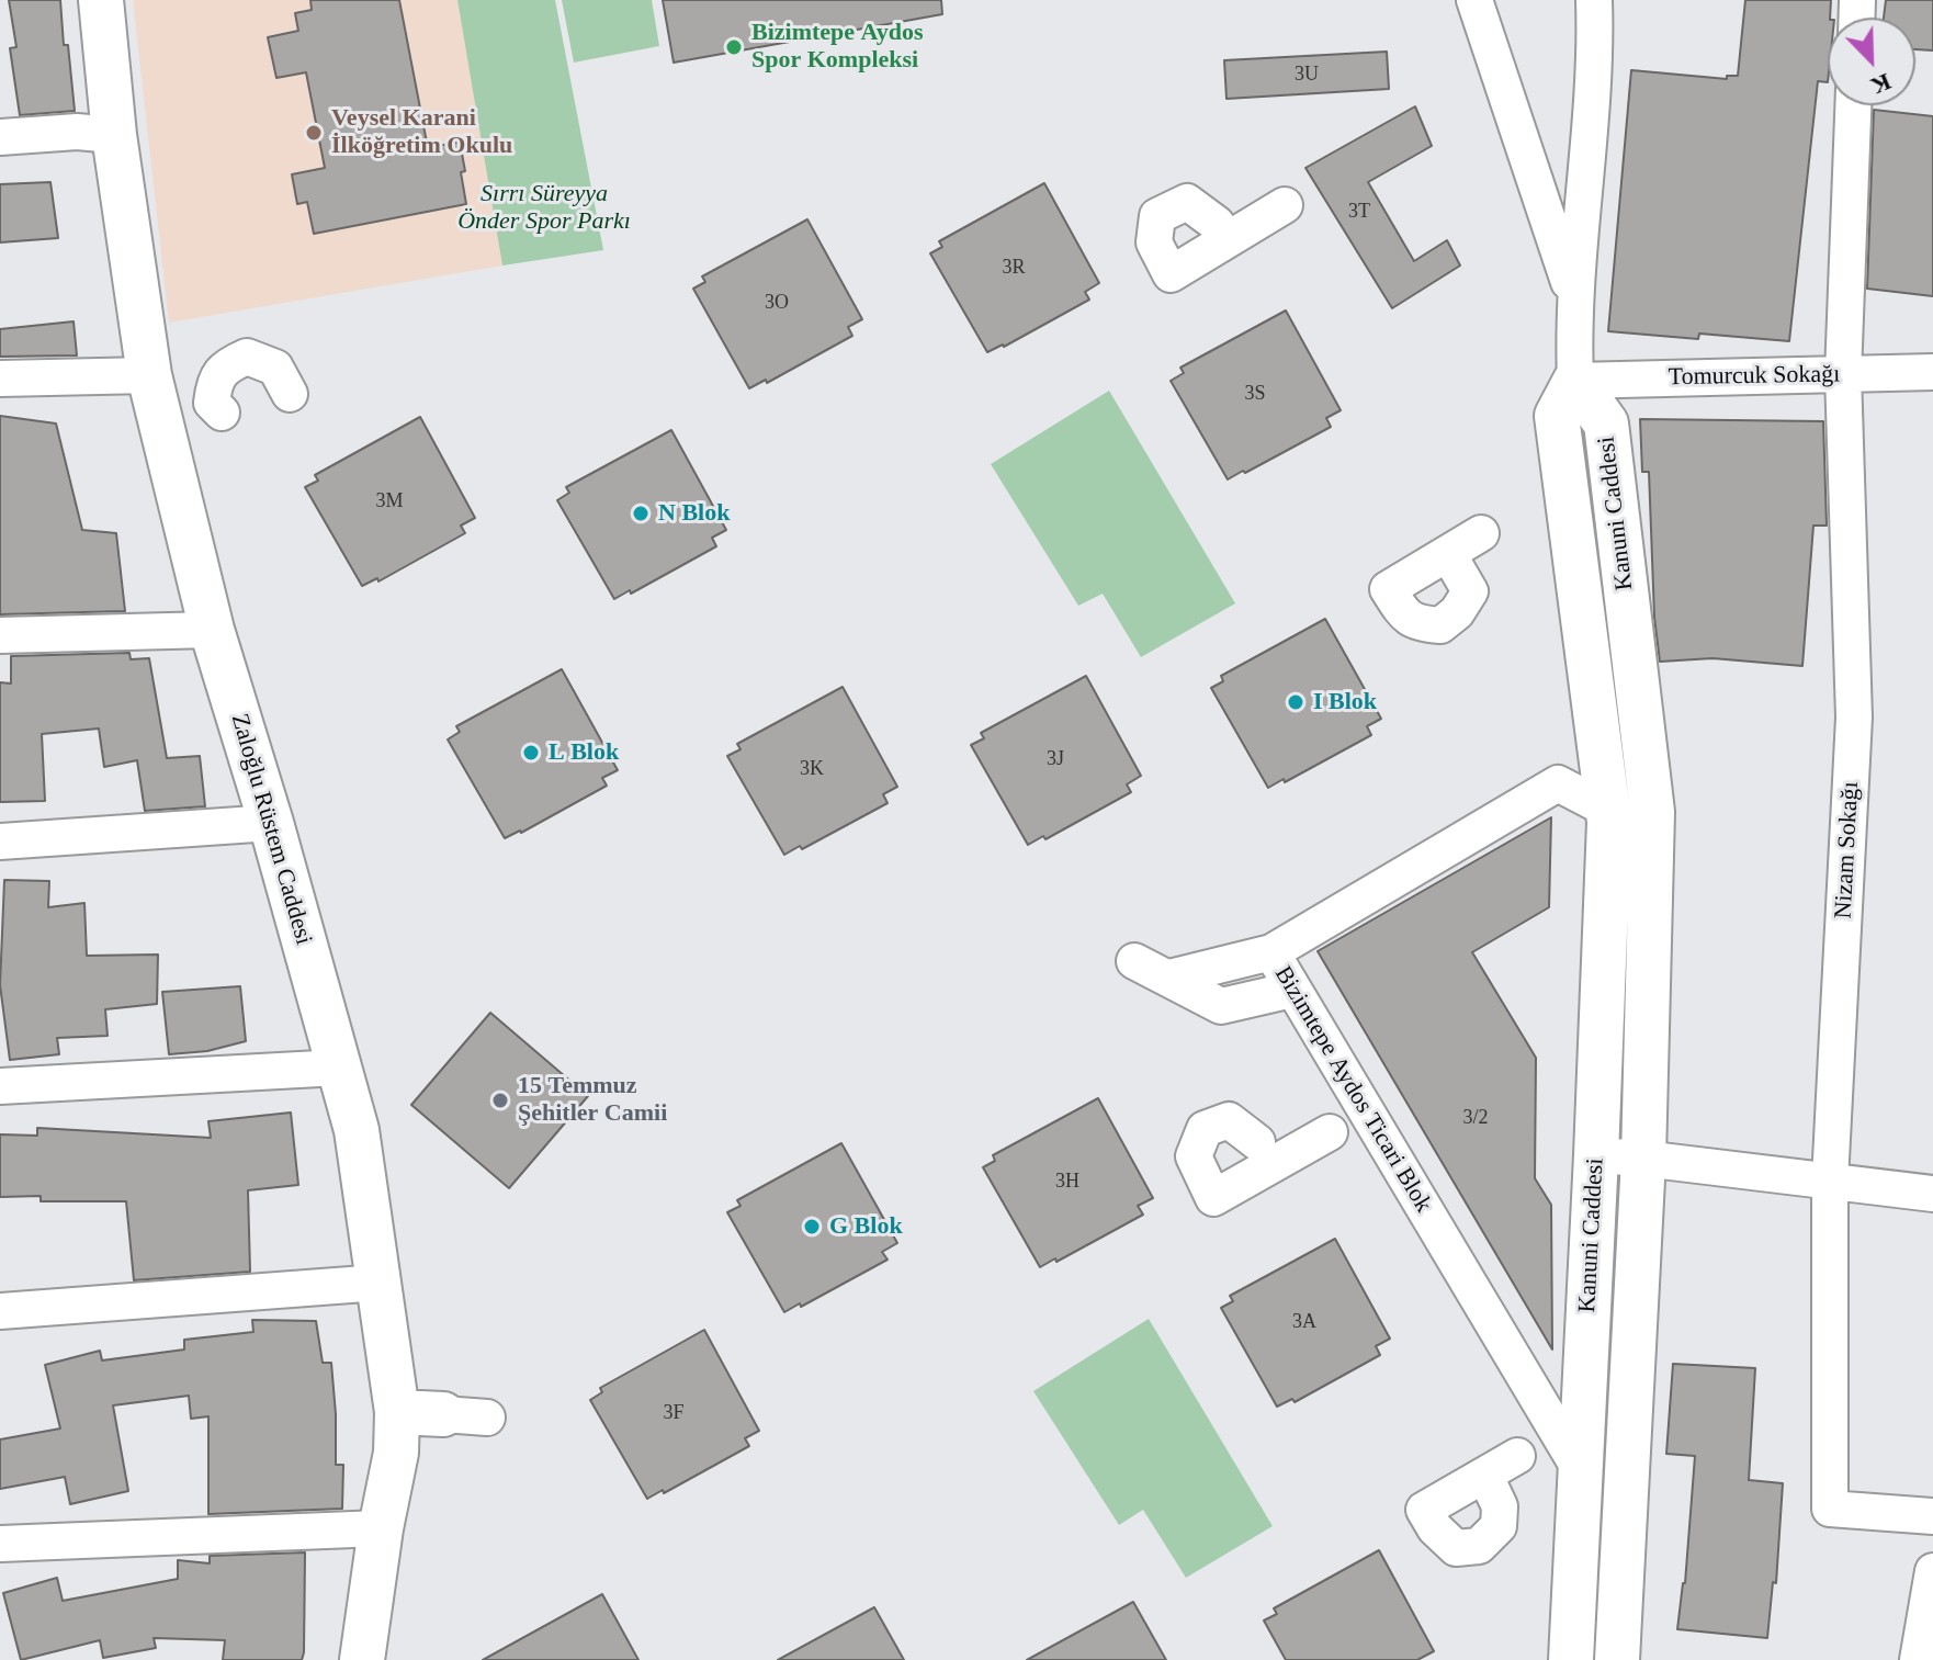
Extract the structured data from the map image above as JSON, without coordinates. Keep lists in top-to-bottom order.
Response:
{
  "streets": {
    "street": [
      "Tomurcuk Sokağı",
      "Kanuni Caddesi",
      "Zaloğlu Rüstem Caddesi",
      "Nizam Sokağı",
      "Bizimtepe Aydos Ticari Blok"
    ]
  },
  "crossings": [
    ["Tomurcuk Sokağı", "Kanuni Caddesi"],
    ["Tomurcuk Sokağı", "Nizam Sokağı"],
    ["Kanuni Caddesi", "Bizimtepe Aydos Ticari Blok"]
  ],
  "parks": ["Sırrı Süreyya Önder Spor Parkı"],
  "places": [
    "Bizimtepe Aydos Spor Kompleksi",
    "Veysel Karani İlköğretim Okulu",
    "N Blok",
    "I Blok",
    "L Blok",
    "15 Temmuz Şehitler Camii",
    "G Blok"
  ],
  "house_numbers": [
    "3U",
    "3T",
    "3R",
    "3O",
    "3S",
    "3M",
    "3J",
    "3K",
    "3/2",
    "3H",
    "3A",
    "3F"
  ],
  "north": "bottom right"
}
